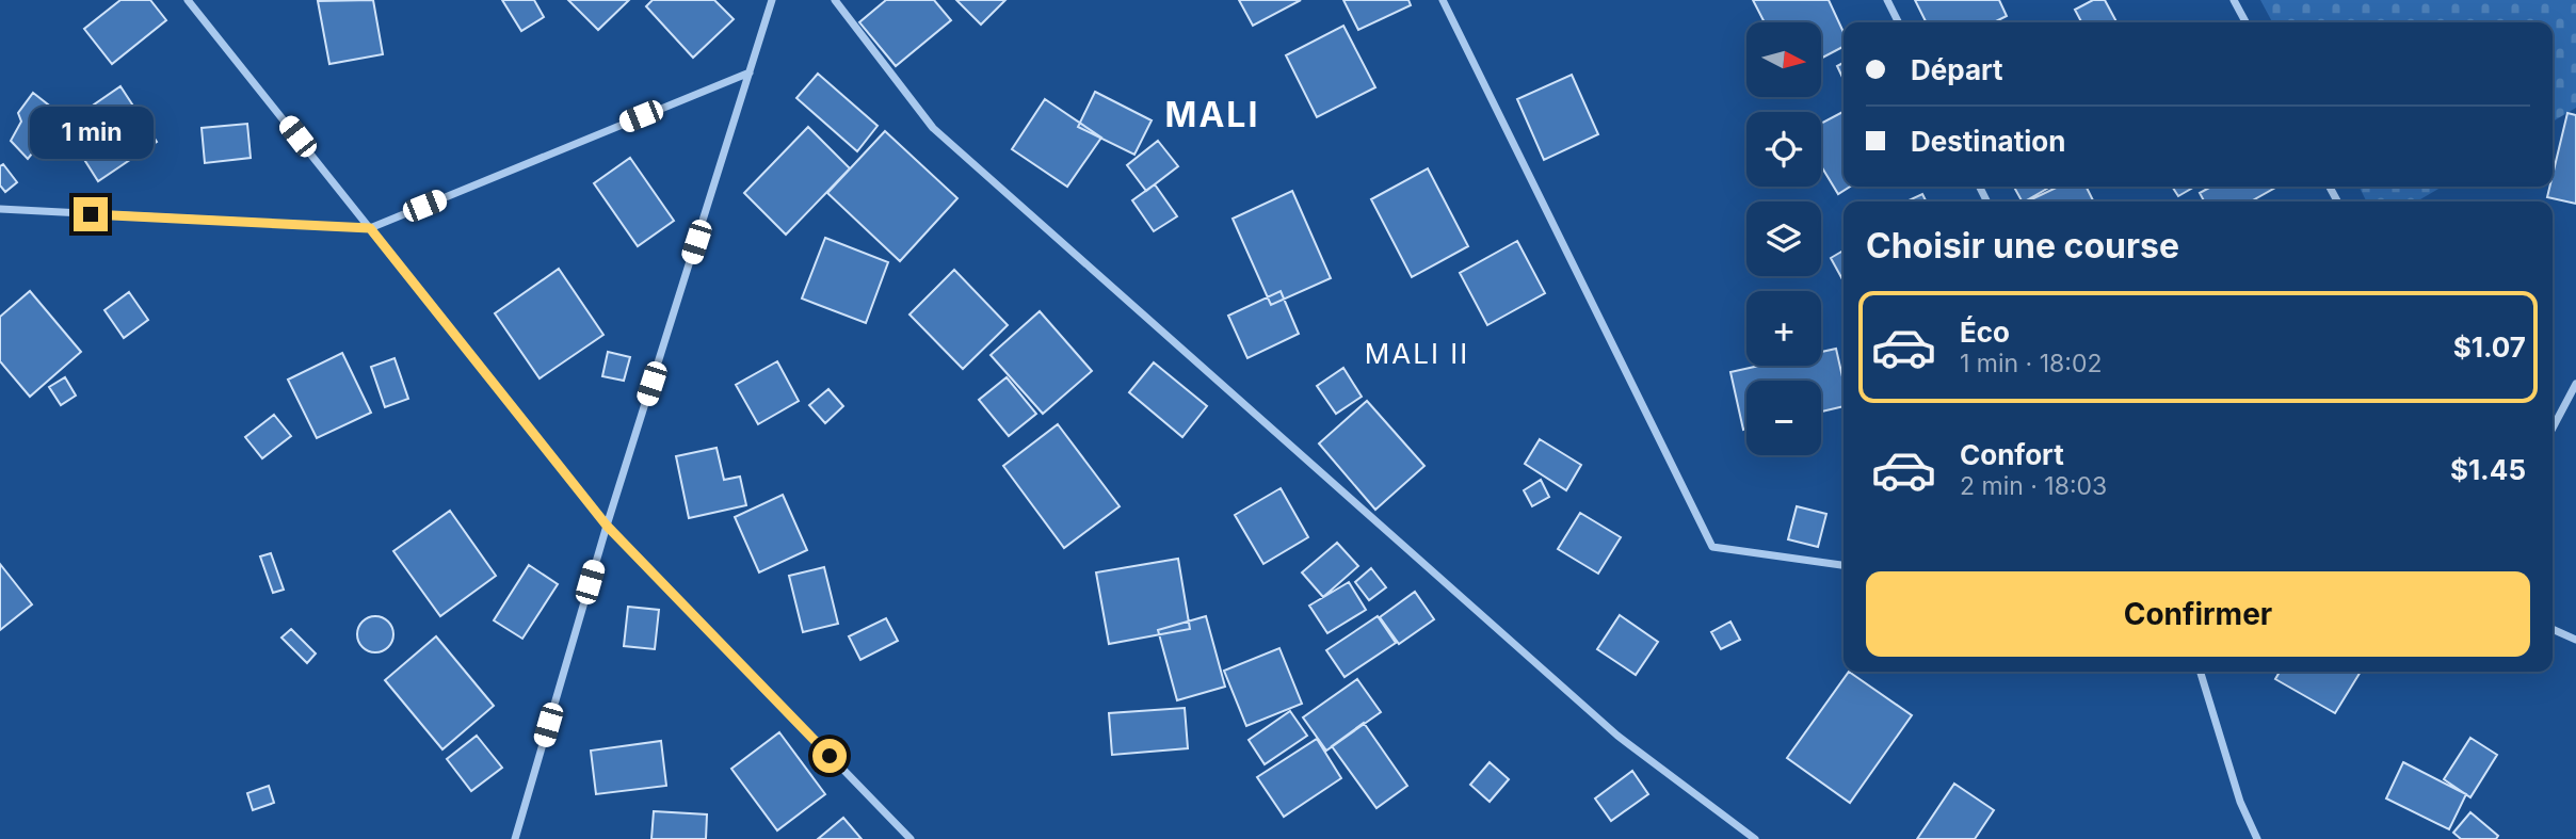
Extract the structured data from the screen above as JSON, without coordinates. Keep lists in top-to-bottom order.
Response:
{
  "districts": ["MALI", "MALI II"],
  "north": "right",
  "page": {
    "map_buttons": ["+", "−"],
    "banner": ["Départ", "Destination"],
    "bubble": "1 min",
    "heading": "Choisir une course",
    "list": [
      {
        "name": "Éco",
        "note": "1 min · 18:02",
        "value": "$1.07"
      },
      {
        "name": "Confort",
        "note": "2 min · 18:03",
        "value": "$1.45"
      }
    ],
    "buttons": "Confirmer"
  }
}
